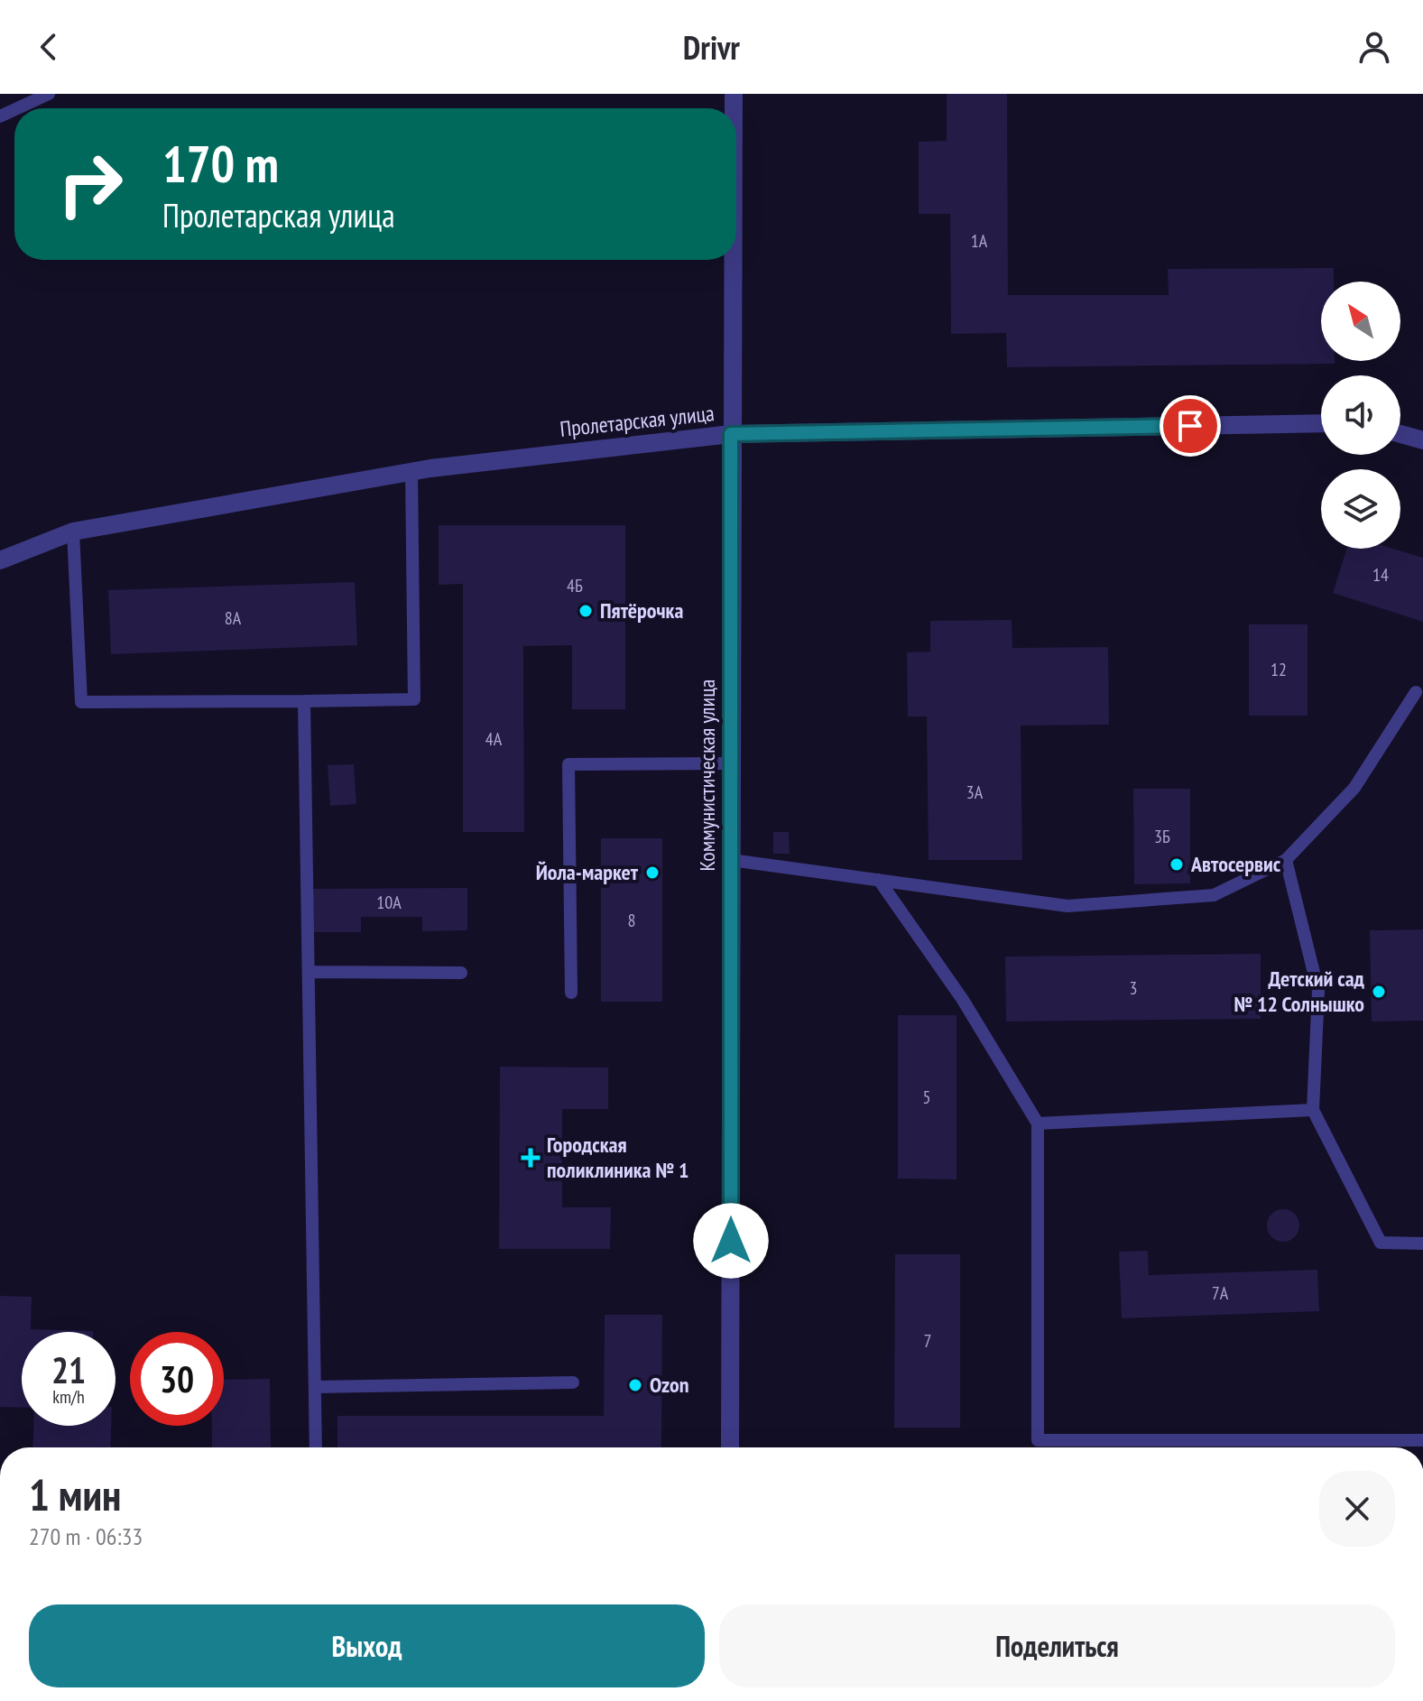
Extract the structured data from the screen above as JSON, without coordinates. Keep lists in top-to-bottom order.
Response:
{
  "streets": {
    "street": ["Пролетарская улица", "Коммунистическая улица"]
  },
  "crossings": [
    ["Пролетарская улица", "Коммунистическая улица"]
  ],
  "places": {
    "other": [
      "Пятёрочка",
      "Автосервис",
      "Йола-маркет",
      "Детский сад № 12 Солнышко",
      "Ozon"
    ],
    "health": ["Городская поликлиника № 1"]
  },
  "house_numbers": [
    "1А",
    "14",
    "4Б",
    "8А",
    "12",
    "4А",
    "3А",
    "3Б",
    "10А",
    "8",
    "3",
    "5",
    "7А",
    "7"
  ],
  "north": "top left",
  "page": {
    "header": "Drivr",
    "turn": ["170 m", "Пролетарская улица"],
    "speed": "21 km/h",
    "limit": "30",
    "heading": ["1 мин", "270 m · 06:33"],
    "buttons": ["Выход", "Поделиться"]
  }
}
